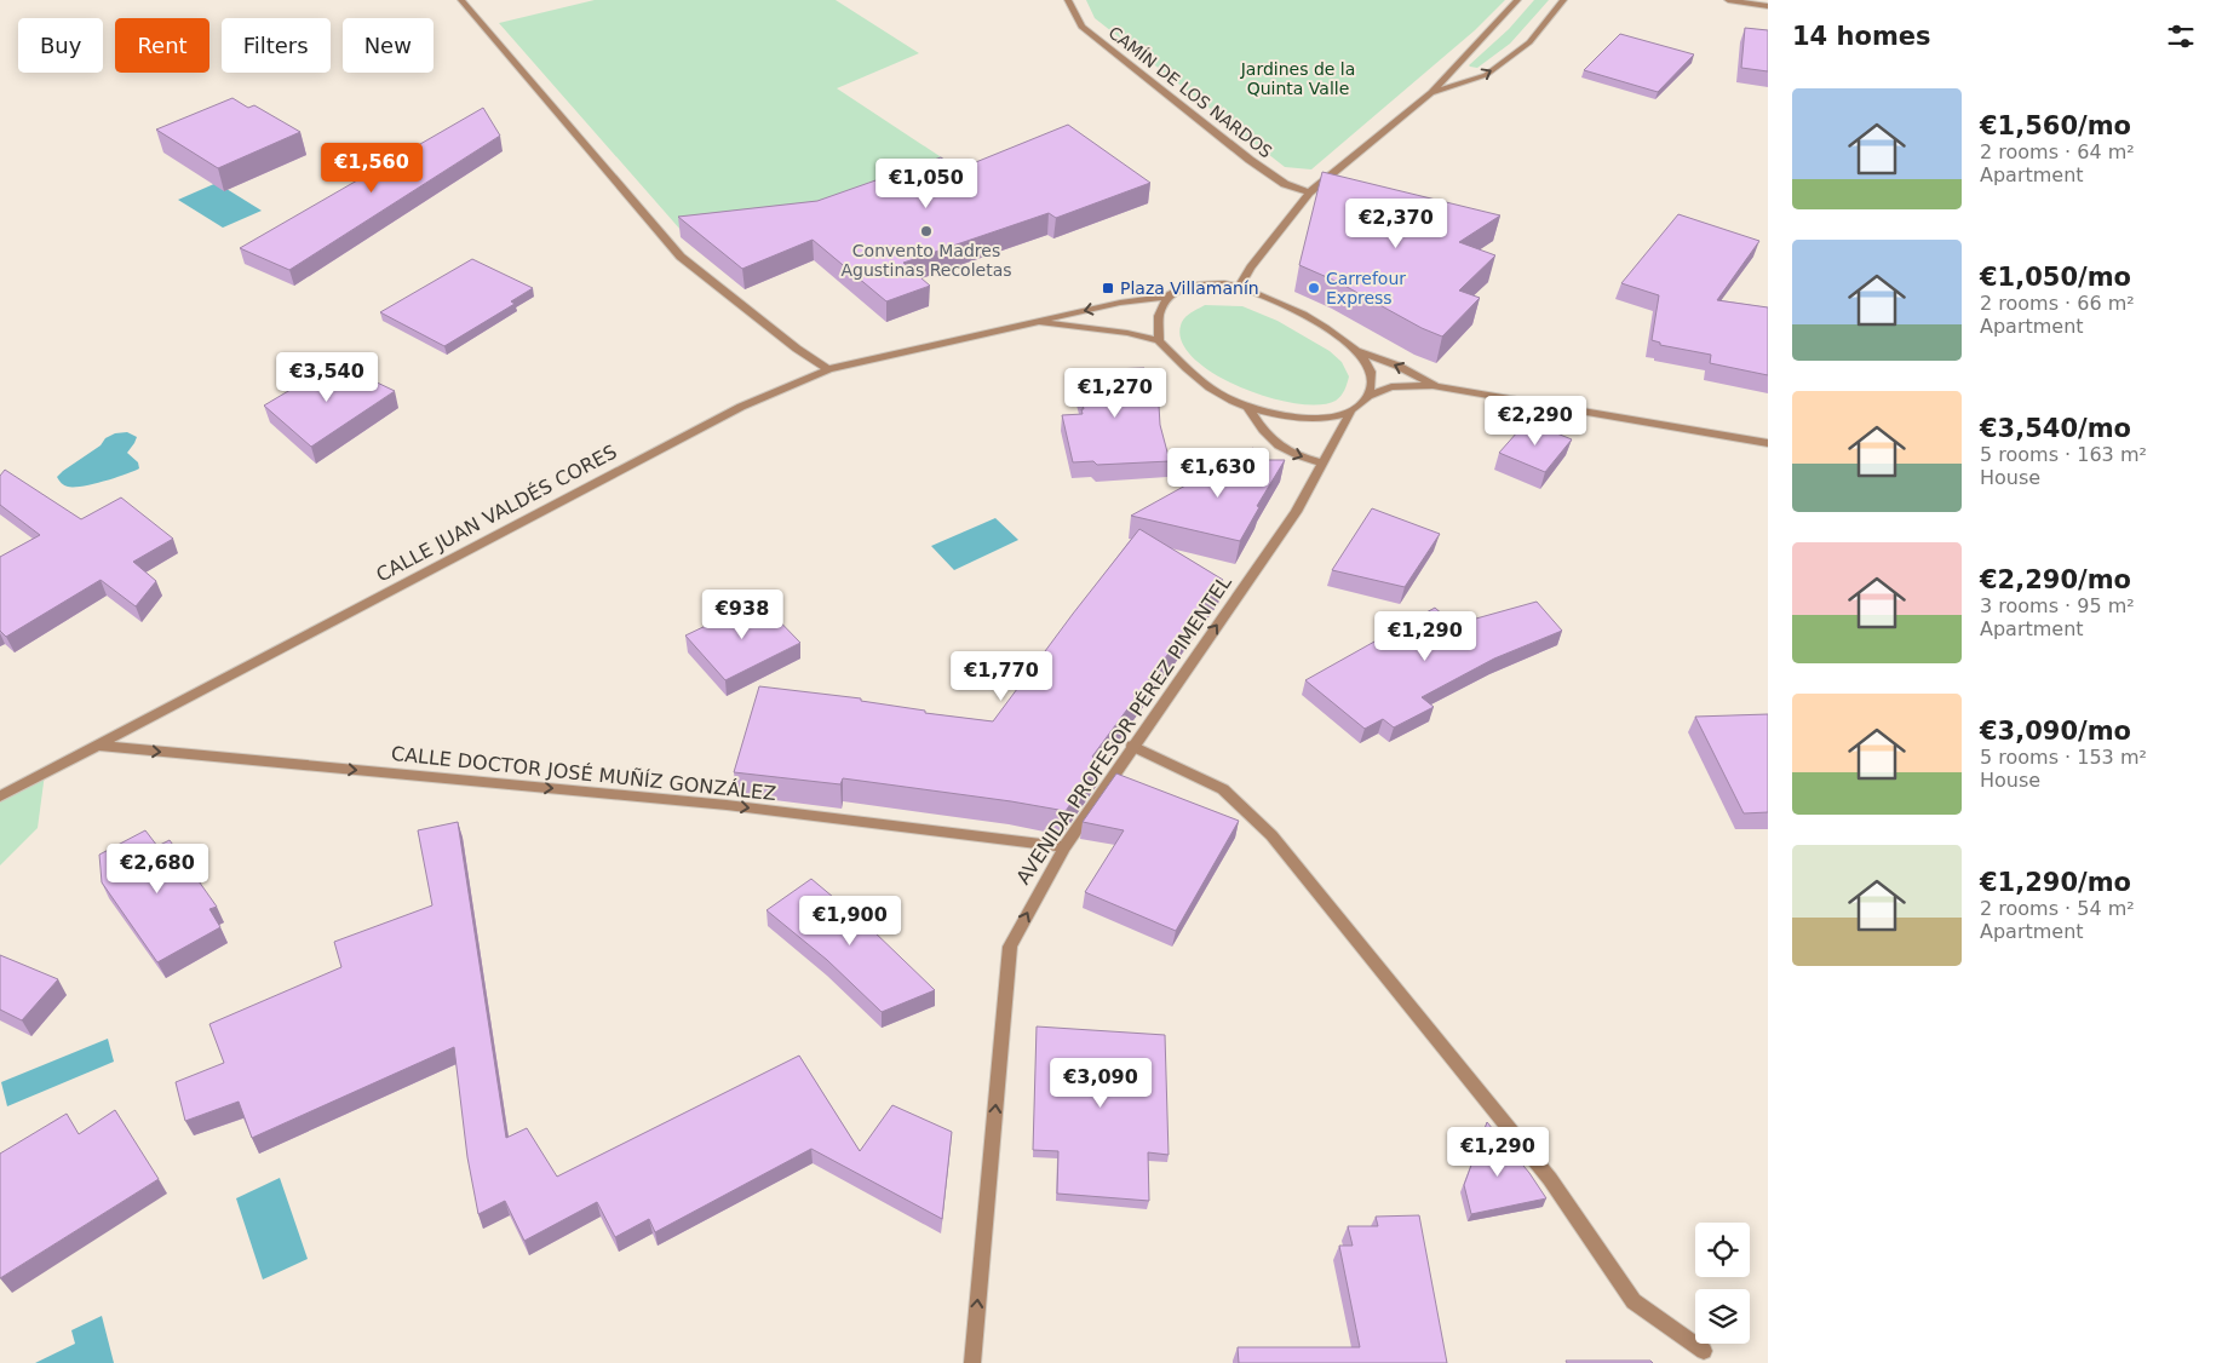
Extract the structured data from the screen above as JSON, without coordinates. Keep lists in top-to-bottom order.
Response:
{
  "streets": {
    "street": [
      "CAMÍN DE LOS NARDOS",
      "CALLE JUAN VALDÉS CORES",
      "AVENIDA PROFESOR PÉREZ PIMENTEL",
      "CALLE DOCTOR JOSÉ MUÑÍZ GONZÁLEZ"
    ]
  },
  "crossings": [
    ["CALLE JUAN VALDÉS CORES", "CALLE DOCTOR JOSÉ MUÑÍZ GONZÁLEZ"],
    ["AVENIDA PROFESOR PÉREZ PIMENTEL", "CALLE DOCTOR JOSÉ MUÑÍZ GONZÁLEZ"]
  ],
  "one_way": ["AVENIDA PROFESOR PÉREZ PIMENTEL", "CALLE DOCTOR JOSÉ MUÑÍZ GONZÁLEZ"],
  "parks": ["Jardines de la Quinta Valle"],
  "places": {
    "other": ["Convento Madres Agustinas Recoletas", "Carrefour Express"],
    "transit": ["Plaza Villamanín"]
  },
  "page": {
    "heading": "14 homes",
    "chip": [
      "Buy",
      "Rent",
      "Filters",
      "New"
    ],
    "list": [
      {
        "name": "€1,560/mo",
        "note": "2 rooms · 64 m² · Apartment"
      },
      {
        "name": "€1,050/mo",
        "note": "2 rooms · 66 m² · Apartment"
      },
      {
        "name": "€3,540/mo",
        "note": "5 rooms · 163 m² · House"
      },
      {
        "name": "€2,290/mo",
        "note": "3 rooms · 95 m² · Apartment"
      },
      {
        "name": "€3,090/mo",
        "note": "5 rooms · 153 m² · House"
      },
      {
        "name": "€1,290/mo",
        "note": "2 rooms · 54 m² · Apartment"
      }
    ],
    "price": [
      "€1,560",
      "€1,050",
      "€2,370",
      "€3,540",
      "€1,270",
      "€2,290",
      "€1,630",
      "€938",
      "€1,290",
      "€1,770",
      "€2,680",
      "€1,900",
      "€3,090",
      "€1,290"
    ]
  }
}
